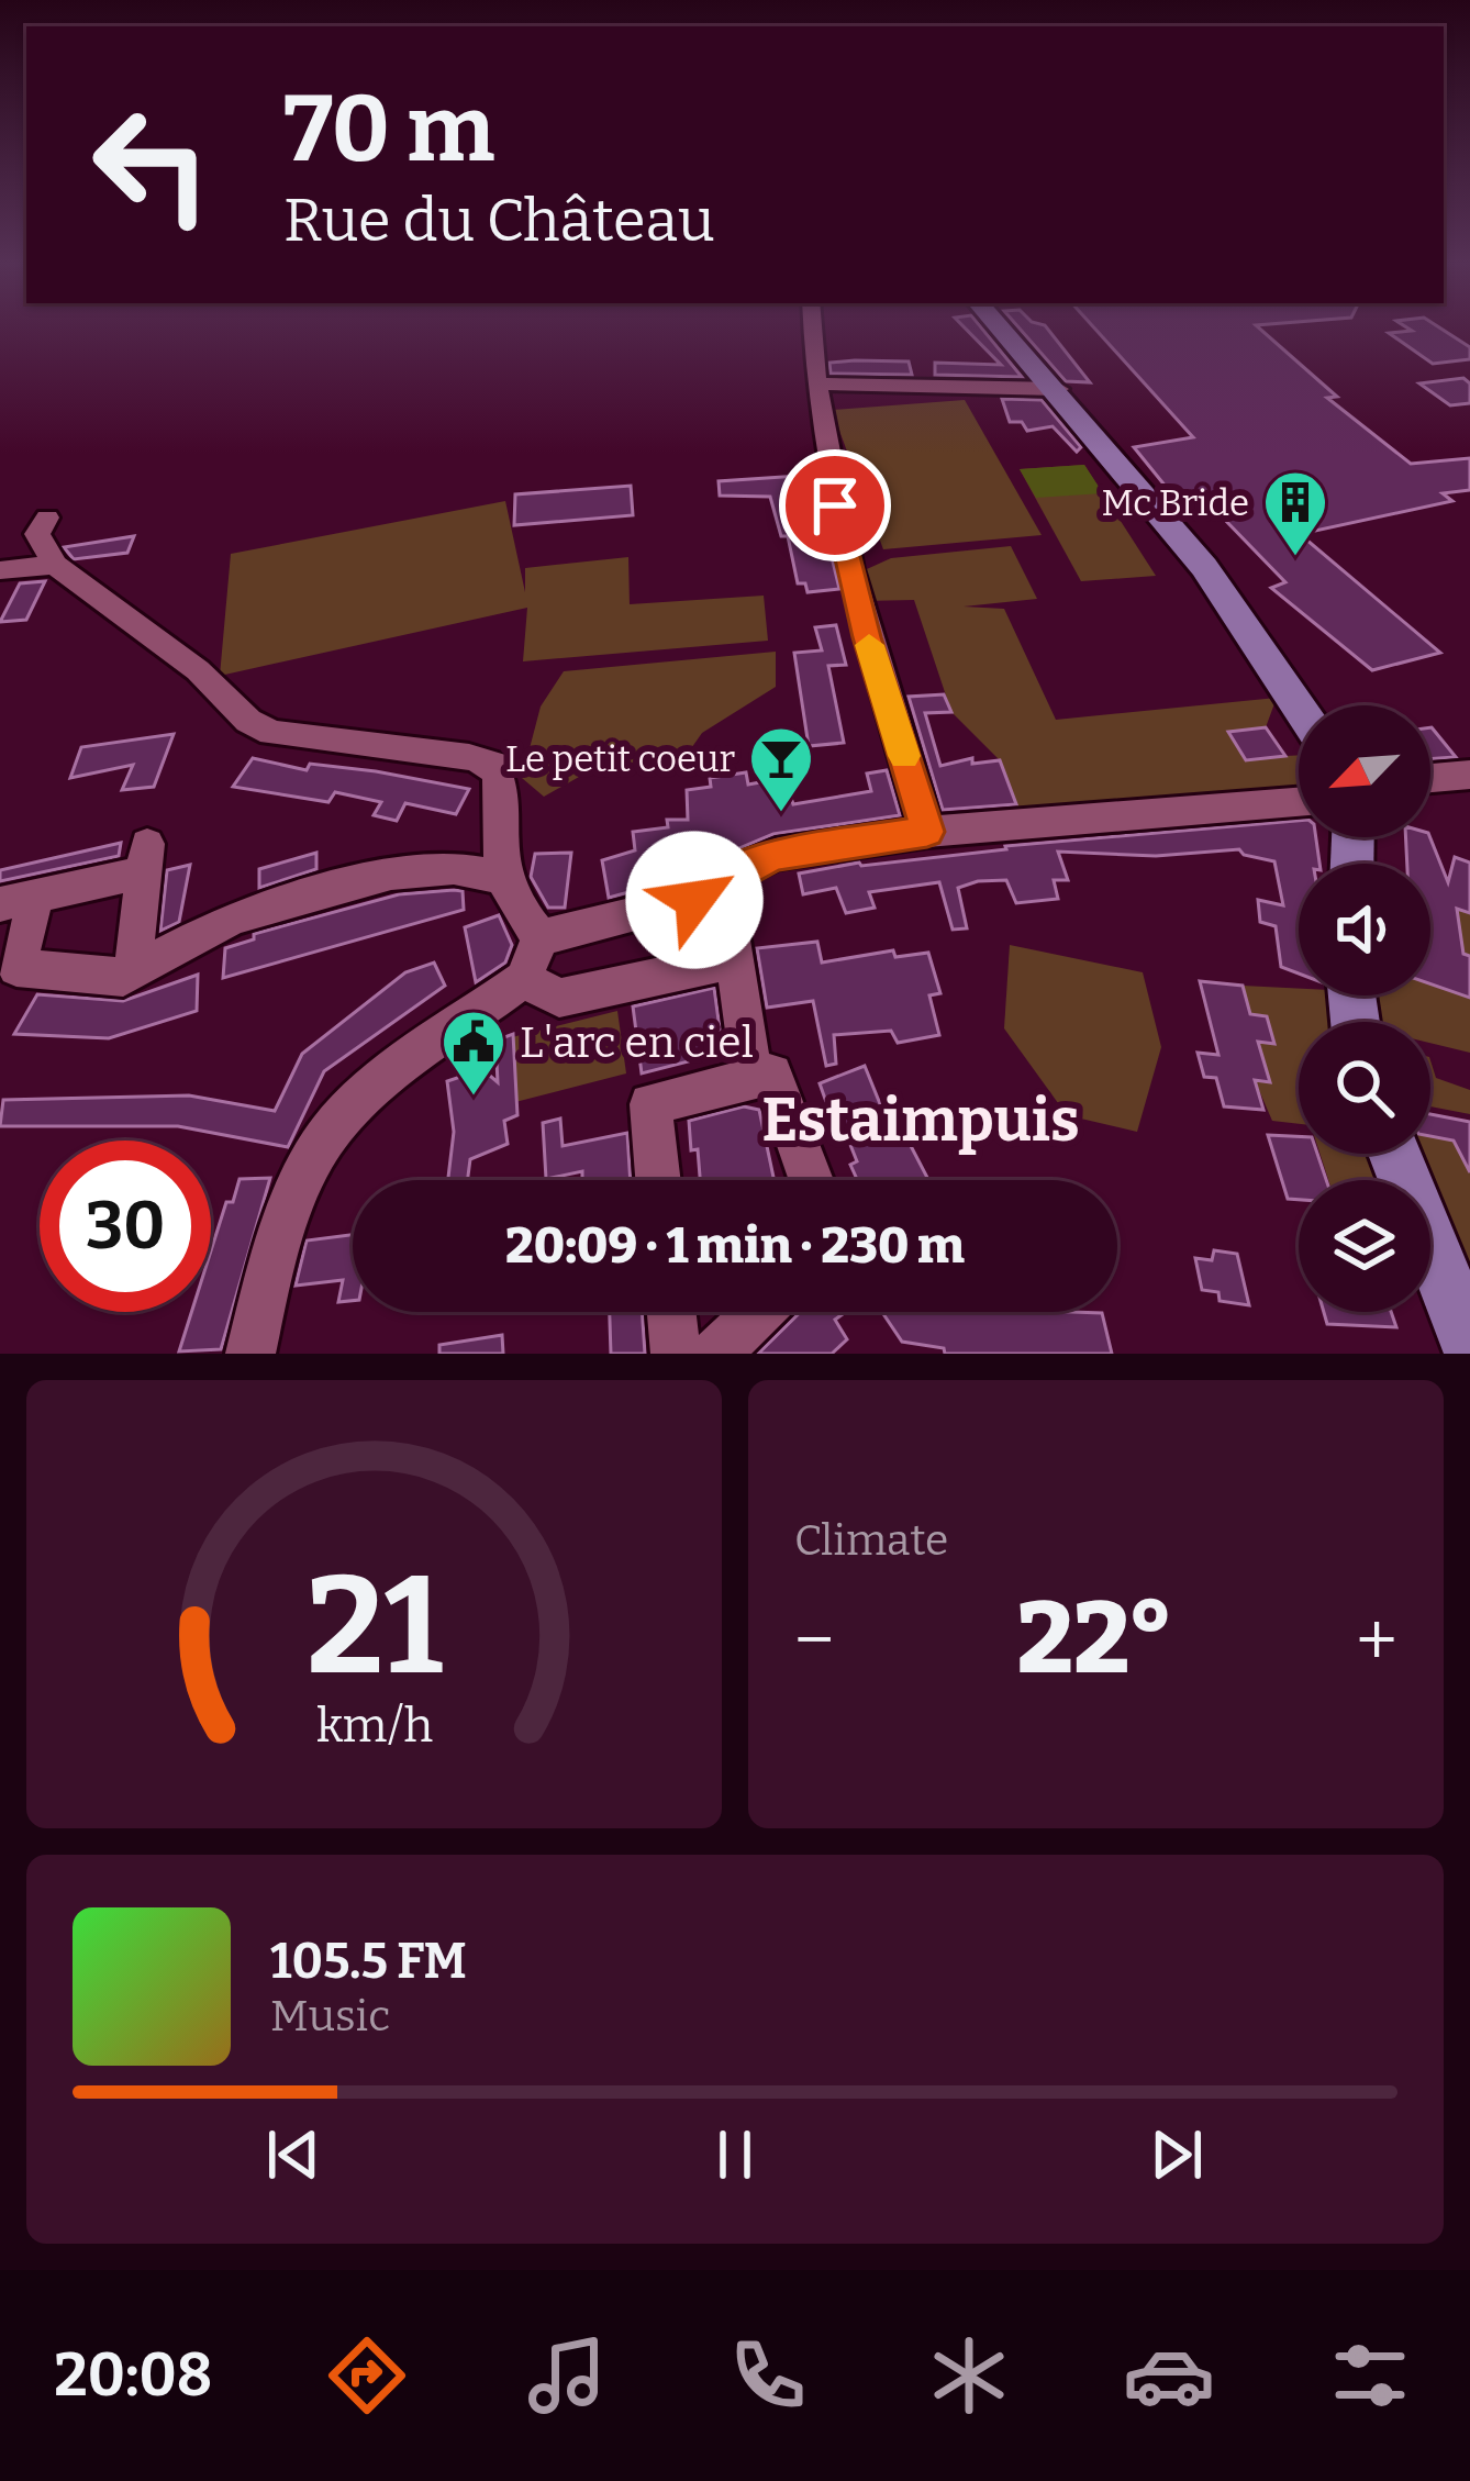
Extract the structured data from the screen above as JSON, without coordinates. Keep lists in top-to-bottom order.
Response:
{
  "districts": ["Estaimpuis"],
  "places": {
    "building": ["Mc Bride"],
    "bar": ["Le petit coeur"],
    "public building": ["L'arc en ciel"]
  },
  "north": "bottom left",
  "page": {
    "turn": ["70 m", "Rue du Château"],
    "limit": "30",
    "trip": "20:09 · 1 min · 230 m",
    "tile": "Climate",
    "heat": ["−", "22°", "+"],
    "song": ["105.5 FM", "Music"],
    "tabs": "20:08",
    "gauge": ["21", "km/h"]
  }
}
